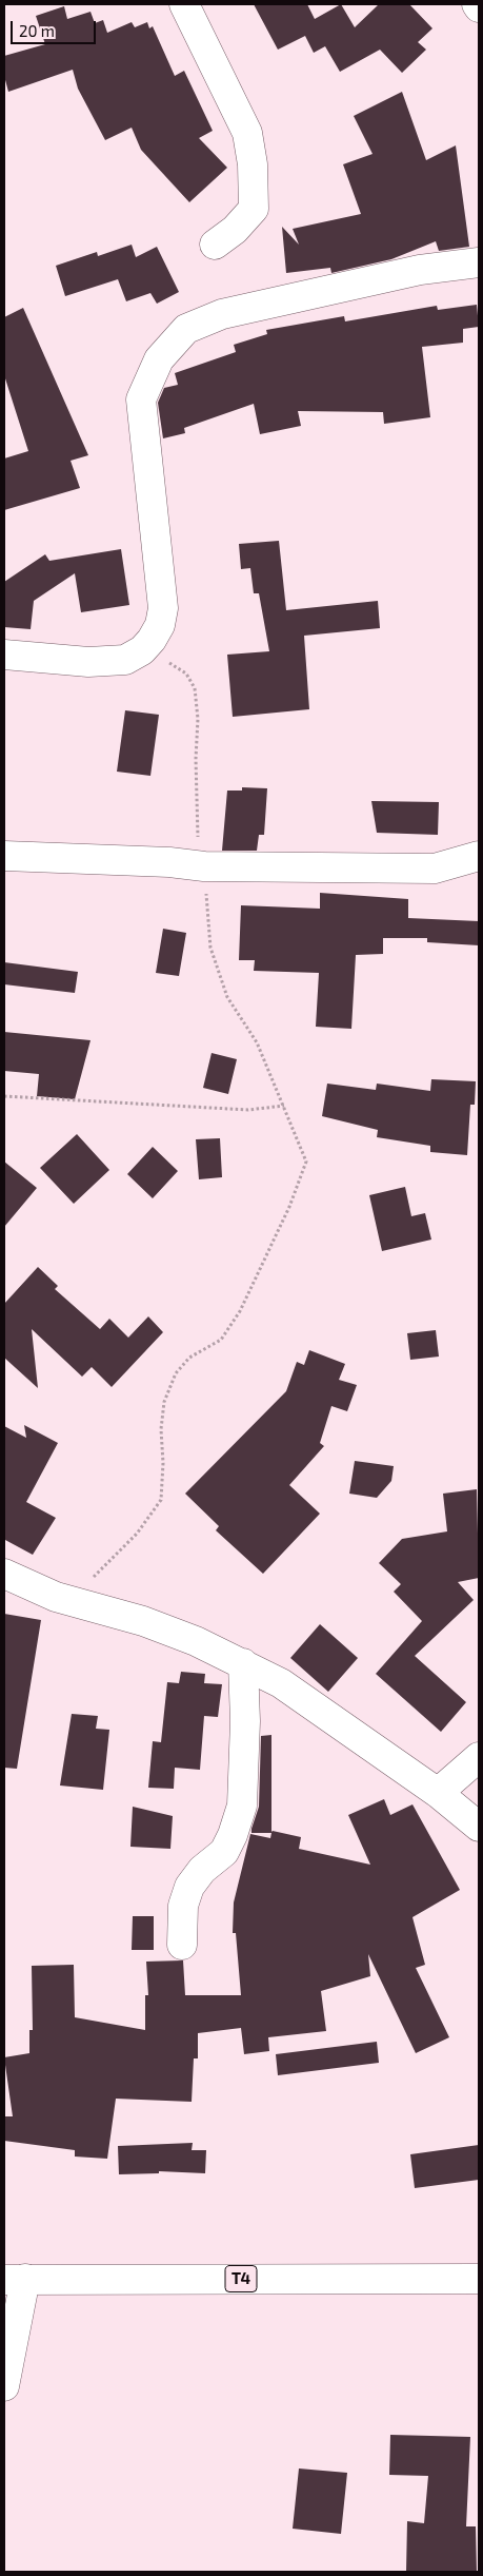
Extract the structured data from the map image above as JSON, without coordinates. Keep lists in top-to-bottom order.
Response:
{
  "streets": {
    "main road": ["T4"]
  },
  "scale_bar": "20 m"
}
